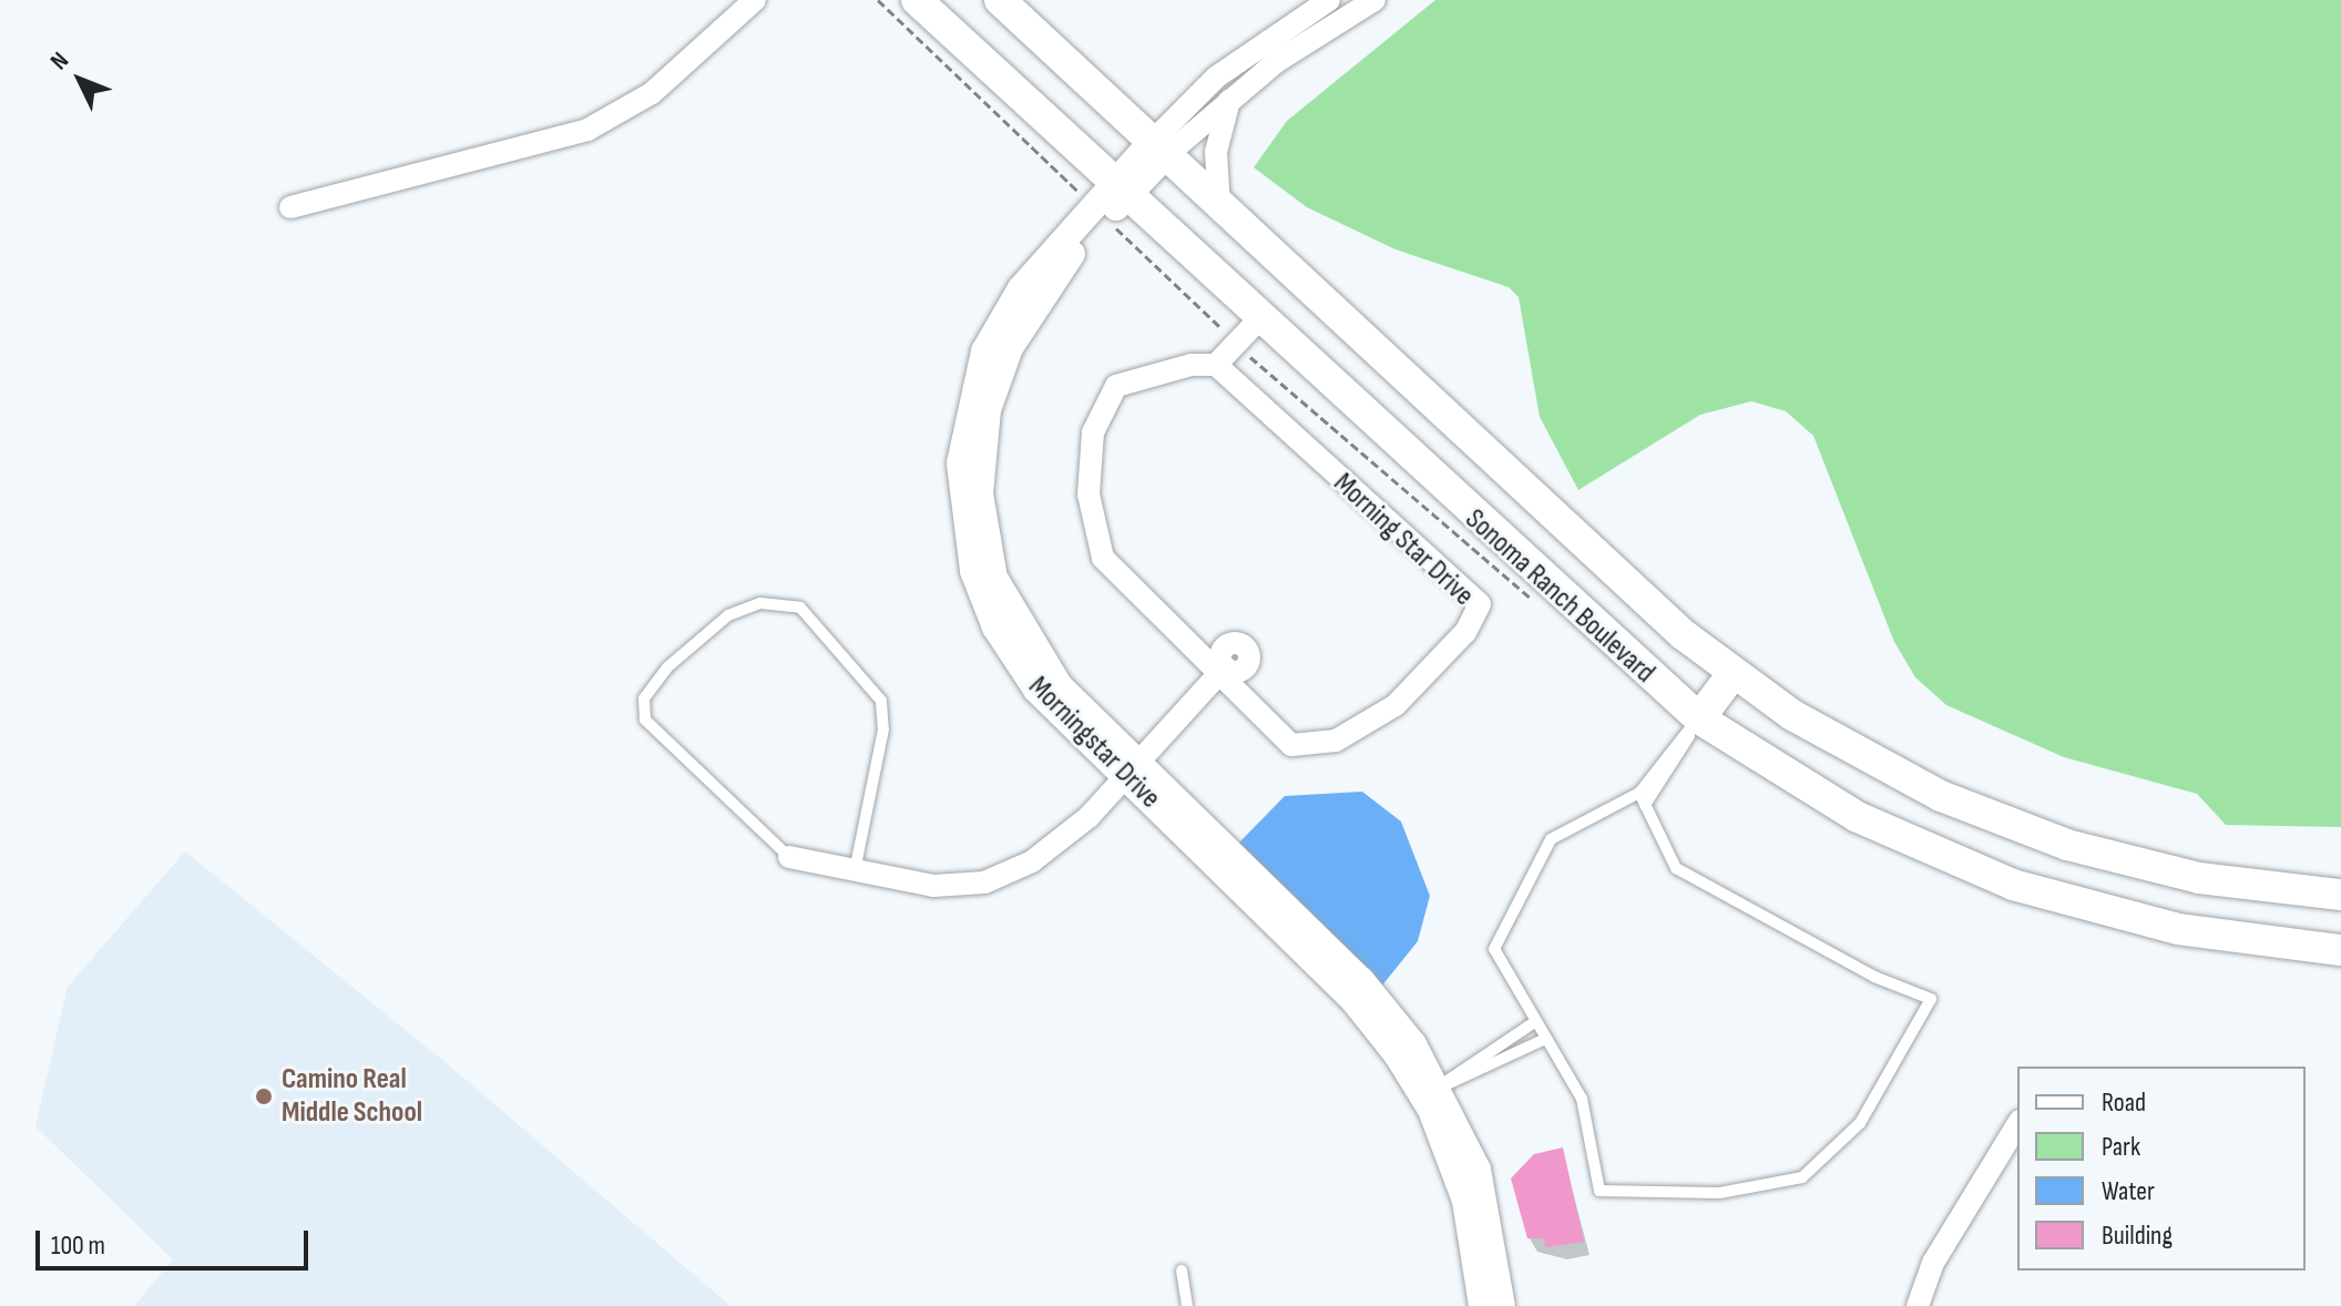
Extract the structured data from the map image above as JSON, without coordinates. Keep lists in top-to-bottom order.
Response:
{
  "streets": {
    "main road": ["Sonoma Ranch Boulevard"],
    "street": ["Morning Star Drive", "Morningstar Drive"]
  },
  "crossings": [
    ["Sonoma Ranch Boulevard", "Morningstar Drive"]
  ],
  "places": ["Camino Real Middle School"],
  "legend": [
    "Road",
    "Park",
    "Water",
    "Building"
  ],
  "scale_bar": "100 m",
  "north": "top left"
}
